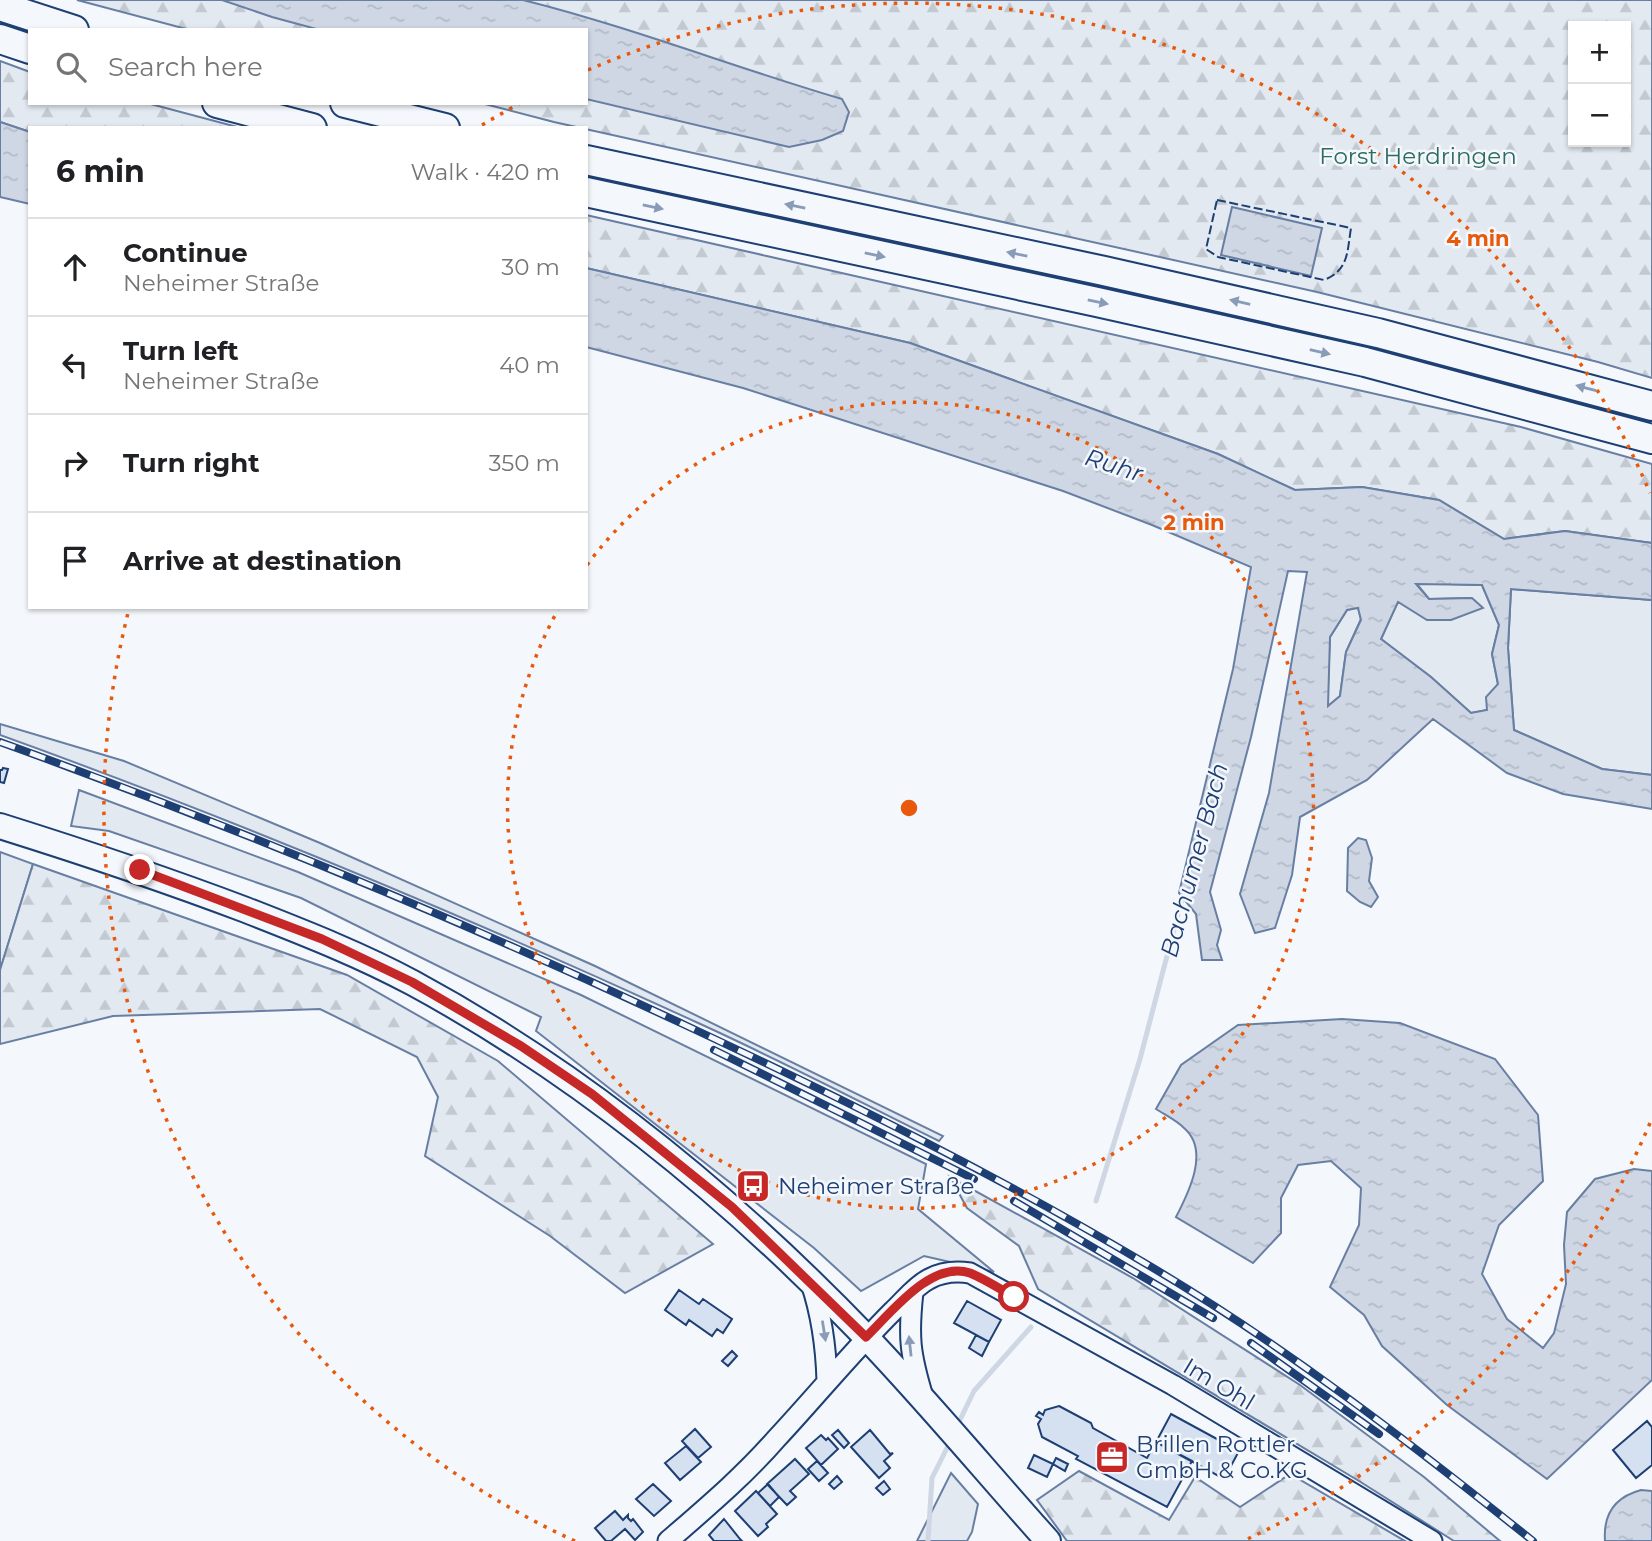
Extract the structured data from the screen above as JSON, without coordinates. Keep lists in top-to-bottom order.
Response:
{
  "streets": {
    "street": ["Im Ohl"]
  },
  "water": ["Ruhr", "Bachumer Bach"],
  "parks": ["Forst Herdringen"],
  "places": {
    "bus stop": ["Neheimer Straße"],
    "office": ["Brillen Rottler GmbH & Co.KG"]
  },
  "page": {
    "map_buttons": ["+", "−"],
    "search": "Search here",
    "heading": ["6 min", "Walk · 420 m"],
    "list": [
      ["Continue", "Neheimer Straße", "30 m"],
      ["Turn left", "Neheimer Straße", "40 m"],
      ["Turn right", "350 m"],
      "Arrive at destination"
    ]
  },
  "rings": ["4 min", "2 min"]
}
